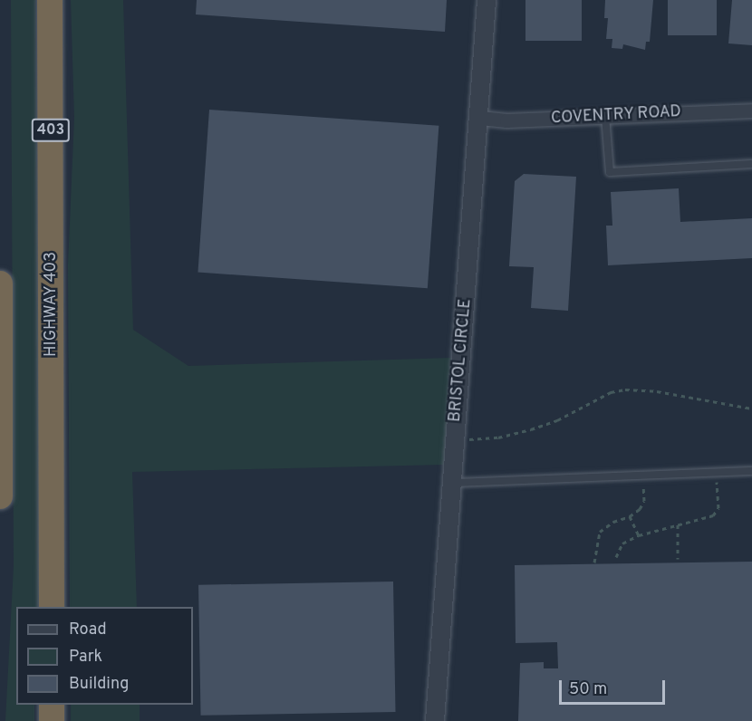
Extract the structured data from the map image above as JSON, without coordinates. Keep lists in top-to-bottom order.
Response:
{
  "streets": {
    "highway": ["403", "HIGHWAY 403"],
    "street": ["COVENTRY ROAD", "BRISTOL CIRCLE"]
  },
  "crossings": [
    ["COVENTRY ROAD", "BRISTOL CIRCLE"]
  ],
  "legend": ["Road", "Park", "Building"],
  "scale_bar": "50 m"
}
